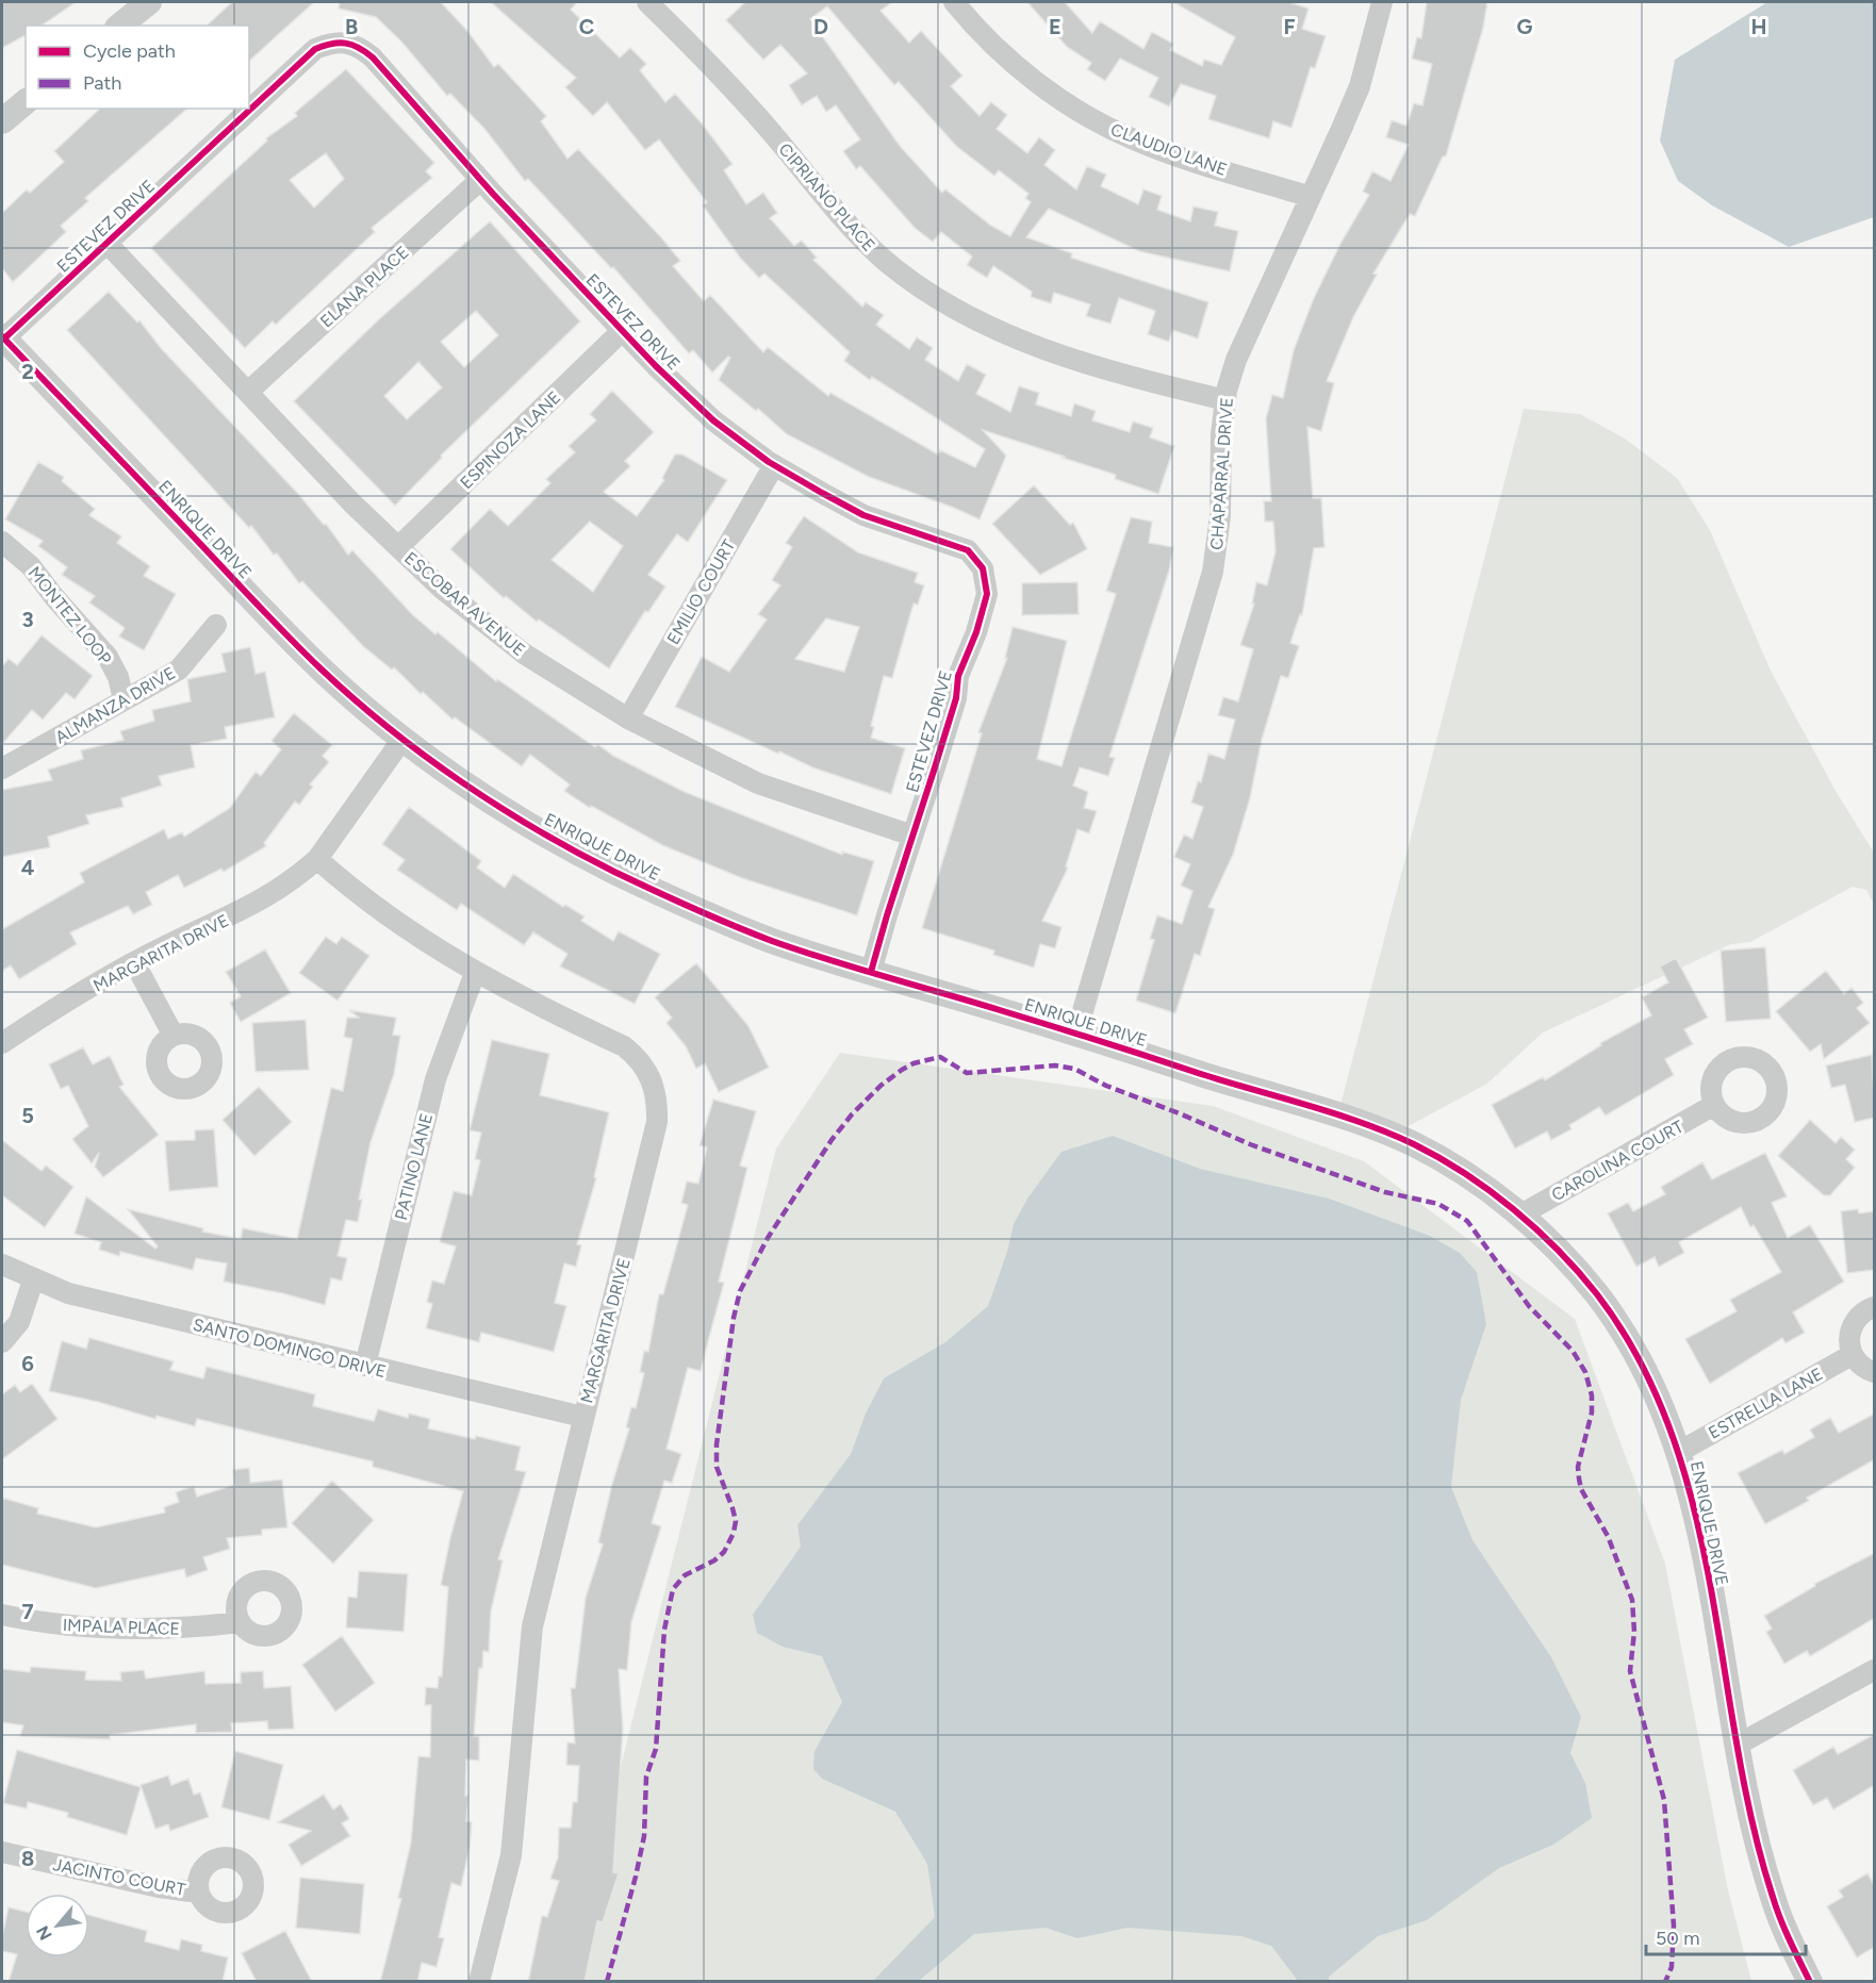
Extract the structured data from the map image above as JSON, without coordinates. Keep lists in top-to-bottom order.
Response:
{
  "streets": {
    "street": [
      "CLAUDIO LANE",
      "CIPRIANO PLACE",
      "ESTEVEZ DRIVE",
      "ELANA PLACE",
      "ESPINOZA LANE",
      "CHAPARRAL DRIVE",
      "ENRIQUE DRIVE",
      "EMILIO COURT",
      "ESCOBAR AVENUE",
      "MONTEZ LOOP",
      "ALMANZA DRIVE",
      "MARGARITA DRIVE",
      "CAROLINA COURT",
      "PATINO LANE",
      "SANTO DOMINGO DRIVE",
      "ESTRELLA LANE",
      "IMPALA PLACE",
      "JACINTO COURT"
    ]
  },
  "crossings": [
    ["CLAUDIO LANE", "CHAPARRAL DRIVE"],
    ["CIPRIANO PLACE", "CHAPARRAL DRIVE"],
    ["ESTEVEZ DRIVE", "ELANA PLACE"],
    ["ESTEVEZ DRIVE", "ESPINOZA LANE"],
    ["ESTEVEZ DRIVE", "ENRIQUE DRIVE"],
    ["ESTEVEZ DRIVE", "EMILIO COURT"],
    ["ESTEVEZ DRIVE", "ESCOBAR AVENUE"],
    ["ELANA PLACE", "ESCOBAR AVENUE"],
    ["ESPINOZA LANE", "ESCOBAR AVENUE"],
    ["CHAPARRAL DRIVE", "ENRIQUE DRIVE"],
    ["ENRIQUE DRIVE", "MARGARITA DRIVE"],
    ["ENRIQUE DRIVE", "CAROLINA COURT"],
    ["ENRIQUE DRIVE", "ESTRELLA LANE"],
    ["EMILIO COURT", "ESCOBAR AVENUE"],
    ["MONTEZ LOOP", "ALMANZA DRIVE"],
    ["MARGARITA DRIVE", "PATINO LANE"],
    ["MARGARITA DRIVE", "SANTO DOMINGO DRIVE"],
    ["PATINO LANE", "SANTO DOMINGO DRIVE"]
  ],
  "legend": ["Cycle path", "Path"],
  "scale_bar": "50 m",
  "north": "bottom left",
  "grid": {
    "columns": [
      "B",
      "C",
      "D",
      "E",
      "F",
      "G",
      "H"
    ],
    "rows": [
      "2",
      "3",
      "4",
      "5",
      "6",
      "7",
      "8"
    ]
  }
}
